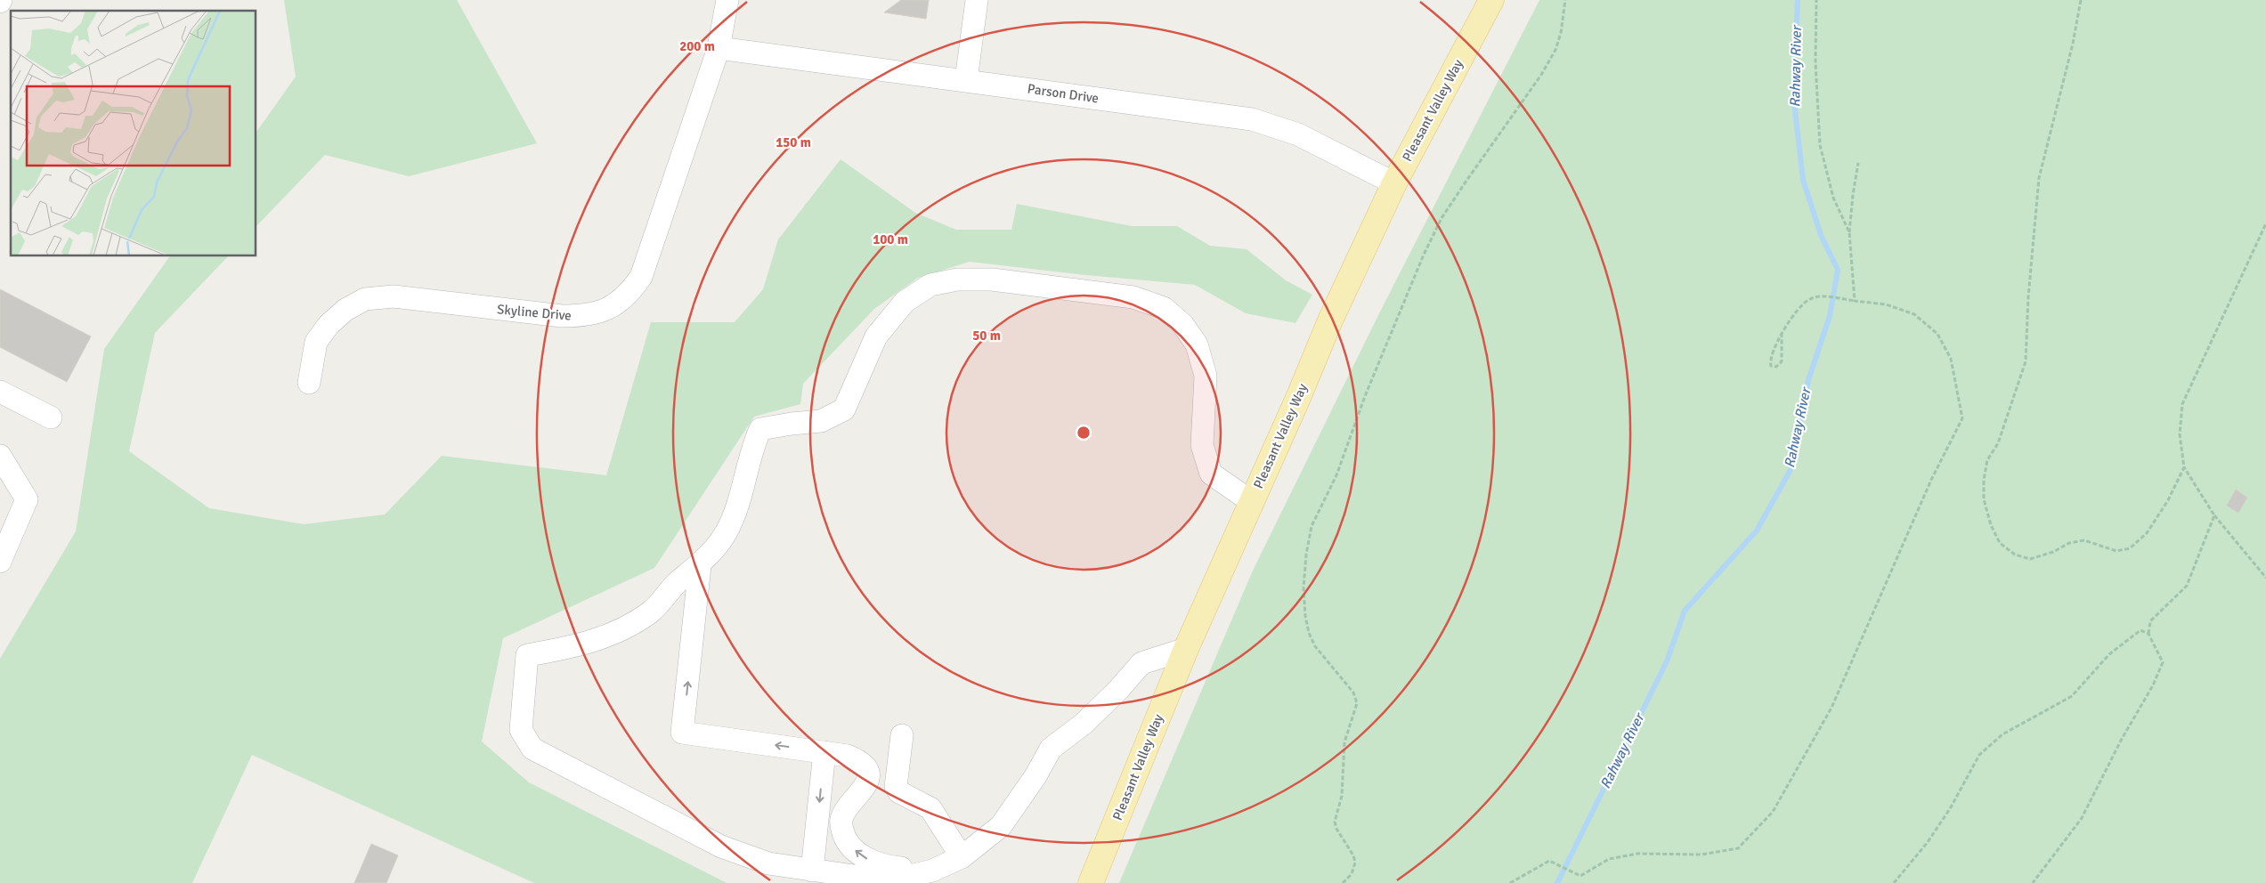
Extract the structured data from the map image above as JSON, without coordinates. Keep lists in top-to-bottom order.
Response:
{
  "streets": {
    "main road": ["Pleasant Valley Way"],
    "street": ["Parson Drive", "Skyline Drive"]
  },
  "crossings": [
    ["Parson Drive", "Pleasant Valley Way"],
    ["Parson Drive", "Skyline Drive"]
  ],
  "water": ["Rahway River"],
  "rings": [
    "200 m",
    "150 m",
    "100 m",
    "50 m"
  ]
}
